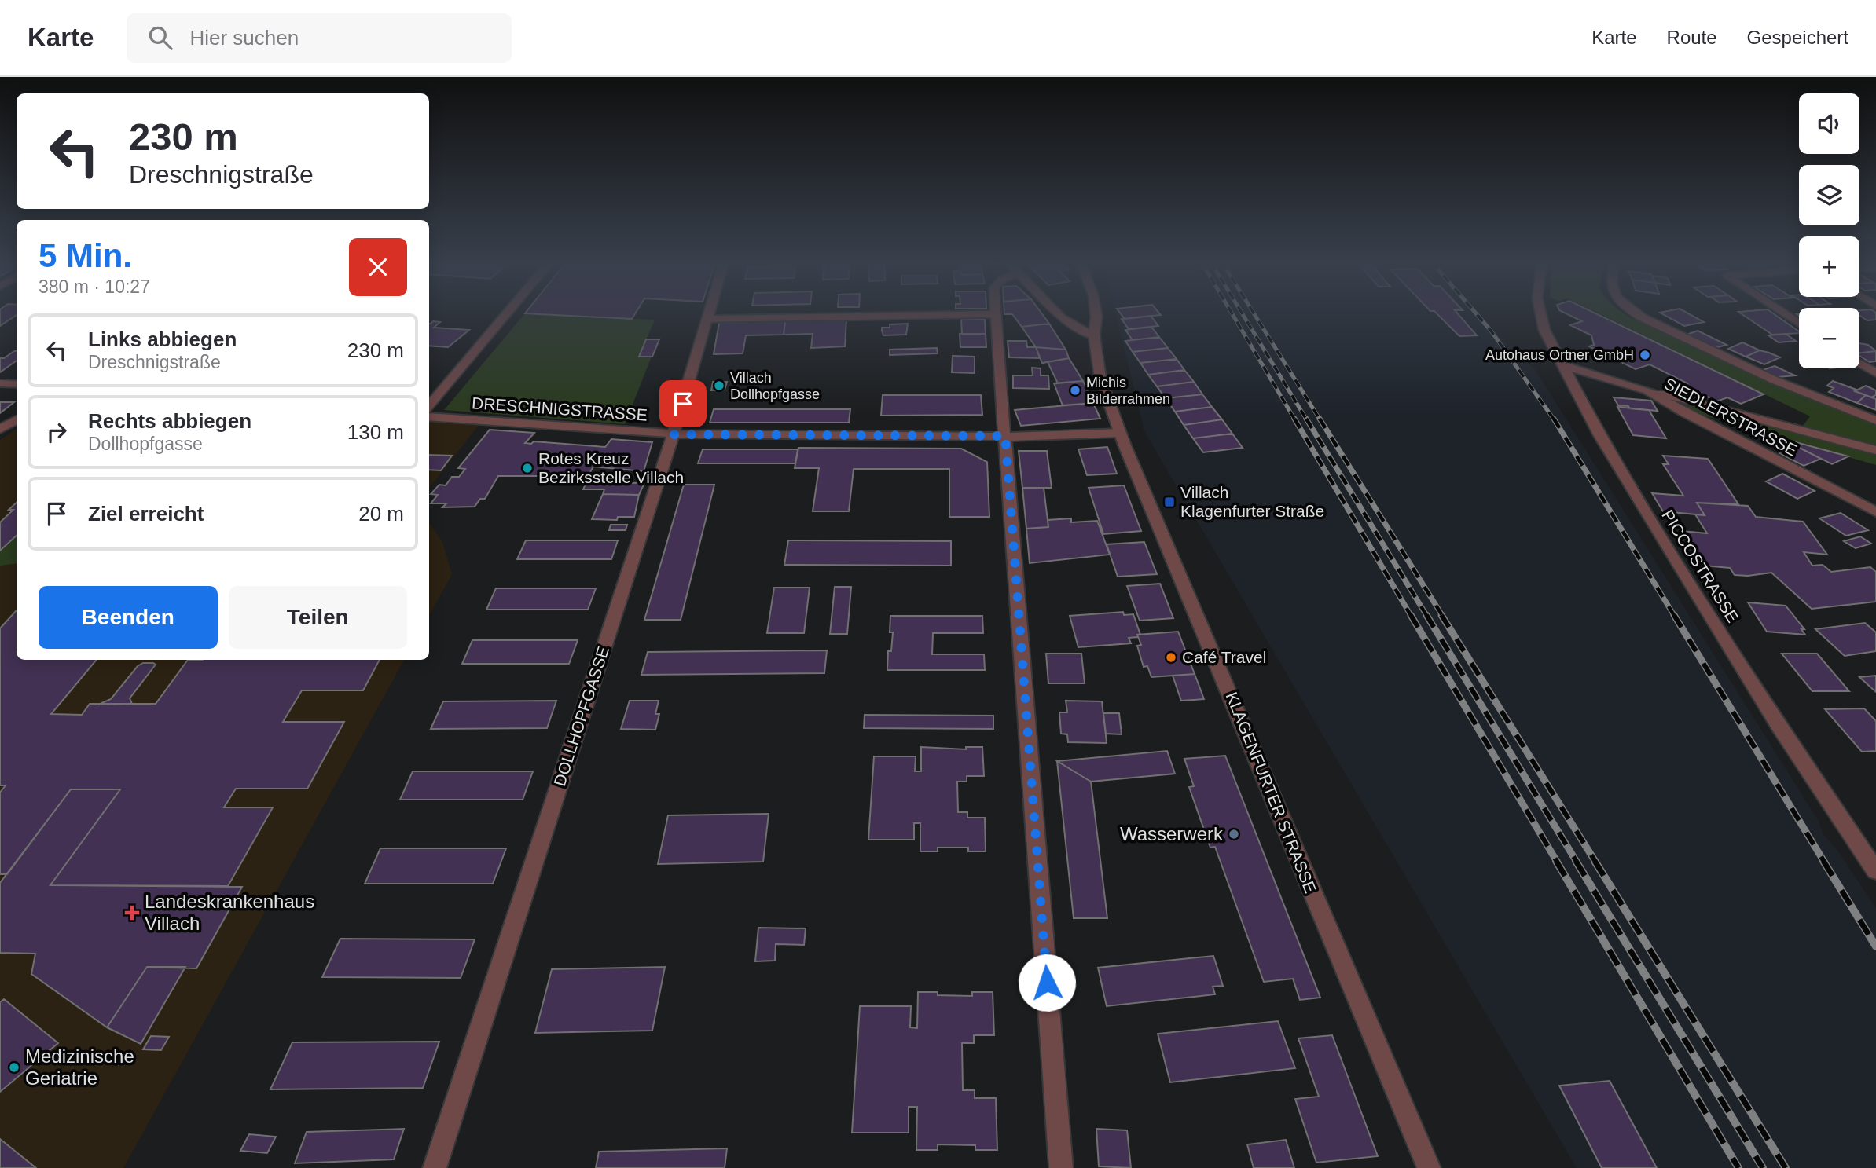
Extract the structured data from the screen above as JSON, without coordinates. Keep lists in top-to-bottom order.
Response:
{
  "streets": {
    "street": [
      "DRESCHNIGSTRASSE",
      "SIEDLERSTRASSE",
      "PICCOSTRASSE",
      "DOLLHOPFGASSE",
      "KLAGENFURTER STRASSE"
    ]
  },
  "crossings": [
    ["DRESCHNIGSTRASSE", "DOLLHOPFGASSE"],
    ["DRESCHNIGSTRASSE", "KLAGENFURTER STRASSE"],
    ["SIEDLERSTRASSE", "PICCOSTRASSE"]
  ],
  "places": {
    "other": [
      "Autohaus Ortner GmbH",
      "Villach Dollhopfgasse",
      "Michis Bilderrahmen",
      "Rotes Kreuz Bezirksstelle Villach",
      "Café Travel",
      "Wasserwerk",
      "Medizinische Geriatrie"
    ],
    "transit": ["Villach Klagenfurter Straße"],
    "health": ["Landeskrankenhaus Villach"]
  },
  "page": {
    "header": "Karte",
    "search": "Hier suchen",
    "nav": ["Karte", "Route", "Gespeichert"],
    "map_buttons": ["+", "−"],
    "turn": ["230 m", "Dreschnigstraße"],
    "heading": ["5 Min.", "380 m · 10:27"],
    "list": [
      {
        "name": "Links abbiegen",
        "note": "Dreschnigstraße",
        "value": "230 m"
      },
      {
        "name": "Rechts abbiegen",
        "note": "Dollhopfgasse",
        "value": "130 m"
      },
      {
        "name": "Ziel erreicht",
        "value": "20 m"
      }
    ],
    "buttons": ["Beenden", "Teilen"]
  }
}
